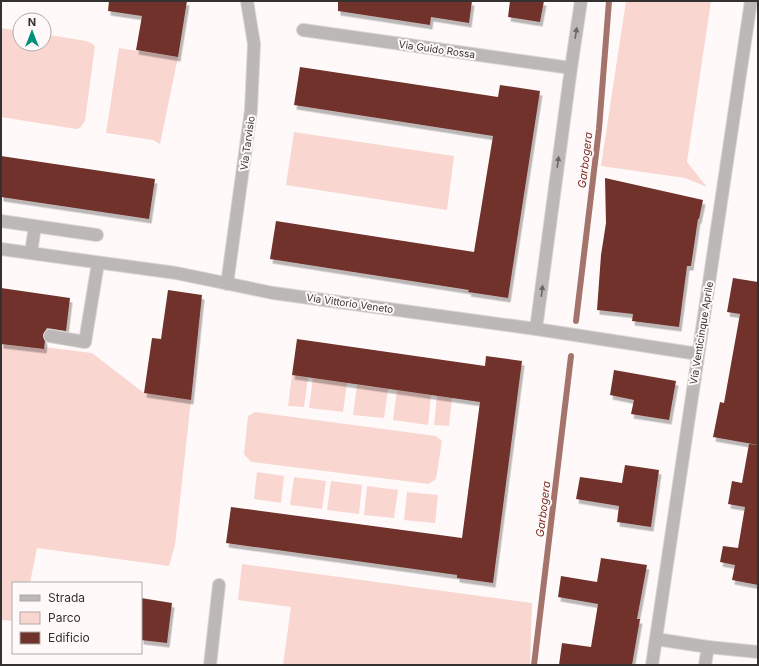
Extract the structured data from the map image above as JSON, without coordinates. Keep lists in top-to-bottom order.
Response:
{
  "streets": {
    "street": [
      "Via Guido Rossa",
      "Via Tarvisio",
      "Via Vittorio Veneto",
      "Via Venticinque Aprile"
    ]
  },
  "crossings": [
    ["Via Tarvisio", "Via Vittorio Veneto"],
    ["Via Vittorio Veneto", "Via Venticinque Aprile"]
  ],
  "water": ["Garbogera"],
  "legend": ["Strada", "Parco", "Edificio"],
  "north": "top"
}
